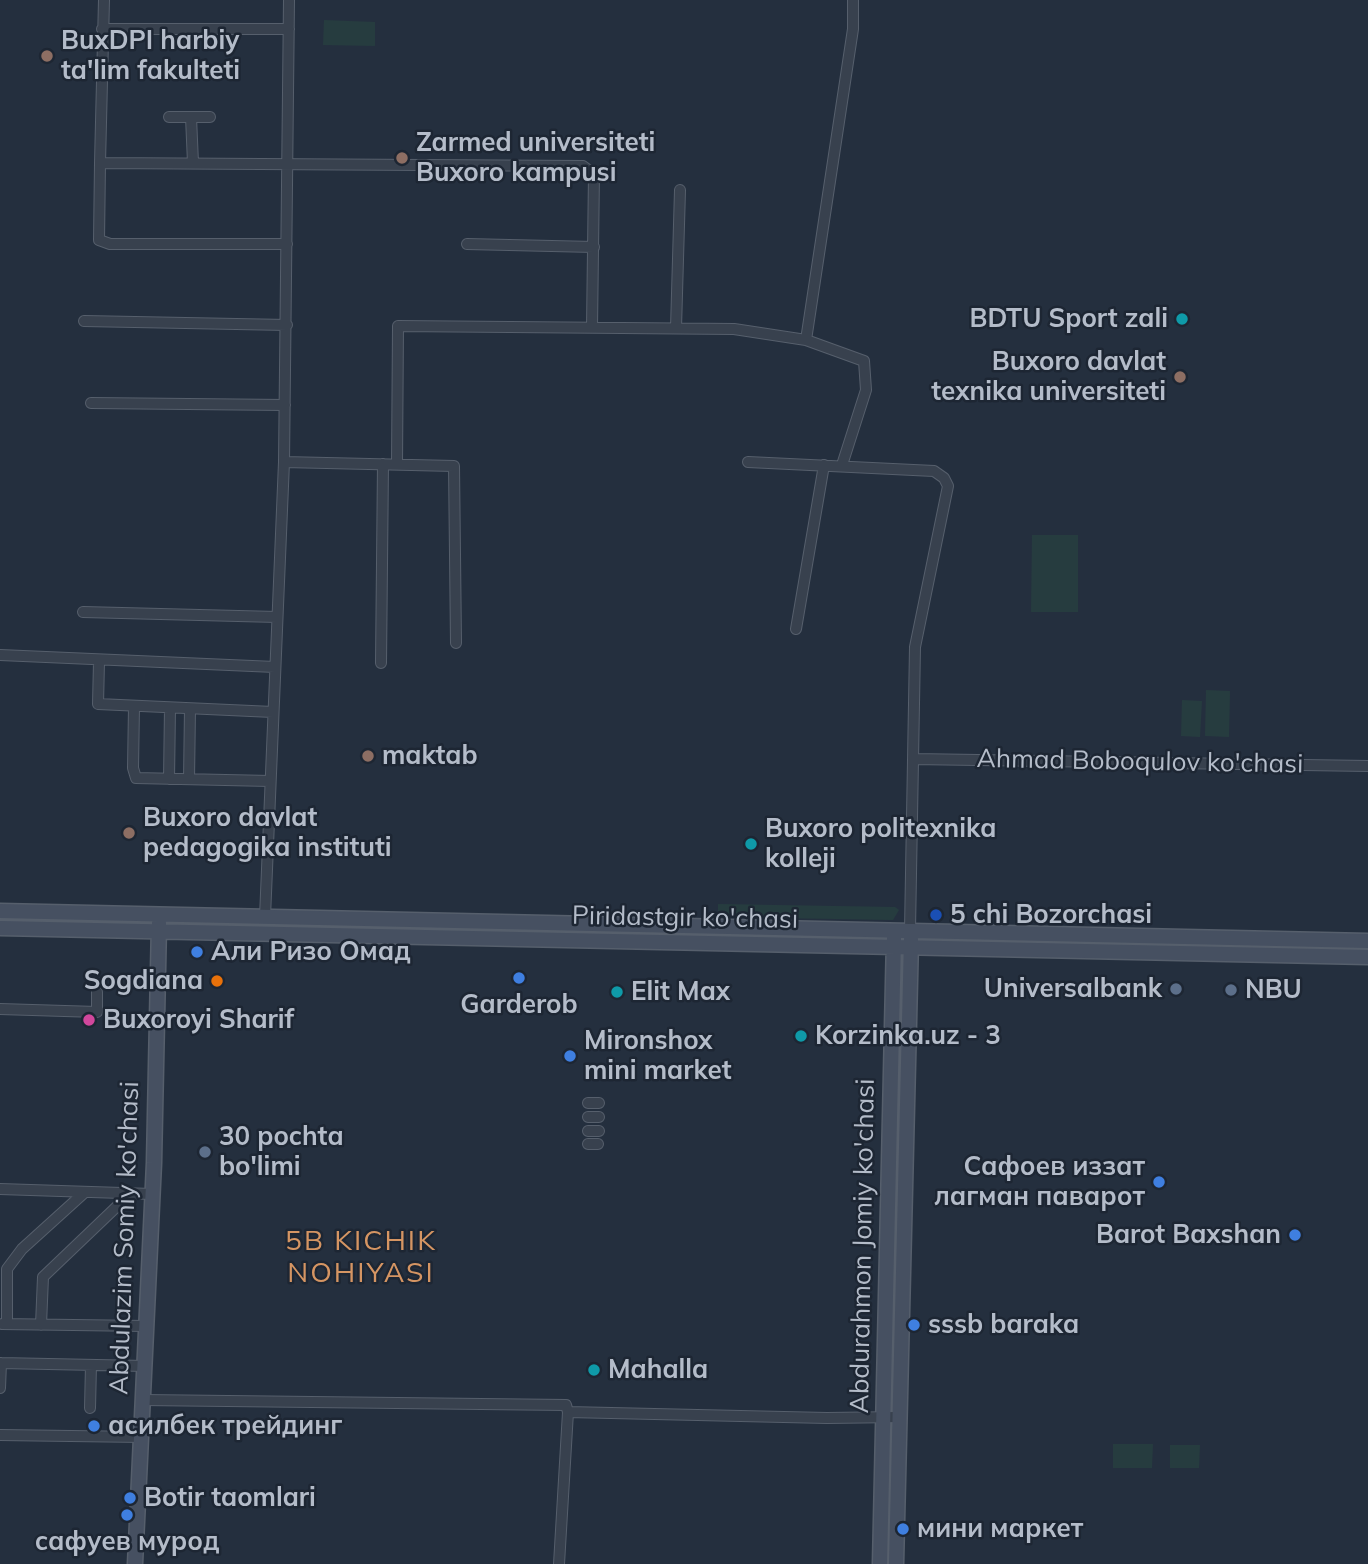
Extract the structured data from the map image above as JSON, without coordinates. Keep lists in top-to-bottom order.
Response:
{
  "streets": {
    "main road": ["Piridastgir ko'chasi", "Abdulazim Somiy ko'chasi", "Abdurahmon Jomiy ko'chasi"],
    "street": ["Ahmad Boboqulov ko'chasi"]
  },
  "crossings": [
    ["Piridastgir ko'chasi", "Abdulazim Somiy ko'chasi"],
    ["Piridastgir ko'chasi", "Abdurahmon Jomiy ko'chasi"]
  ],
  "districts": ["5B KICHIK NOHIYASI"],
  "places": [
    "BuxDPI harbiy ta'lim fakulteti",
    "Zarmed universiteti Buxoro kampusi",
    "BDTU Sport zali",
    "Buxoro davlat texnika universiteti",
    "maktab",
    "Buxoro davlat pedagogika instituti",
    "Buxoro politexnika kolleji",
    "5 chi Bozorchasi",
    "Али Ризо Омад",
    "Garderob",
    "Sogdiana",
    "Universalbank",
    "NBU",
    "Elit Max",
    "Buxoroyi Sharif",
    "Korzinka.uz - 3",
    "Mironshox mini market",
    "30 pochta bo'limi",
    "Сафоев иззат лагман паварот",
    "Barot Baxshan",
    "sssb baraka",
    "Mahalla",
    "асилбек трейдинг",
    "Botir taomlari",
    "сафуев мурод",
    "мини маркет"
  ]
}
